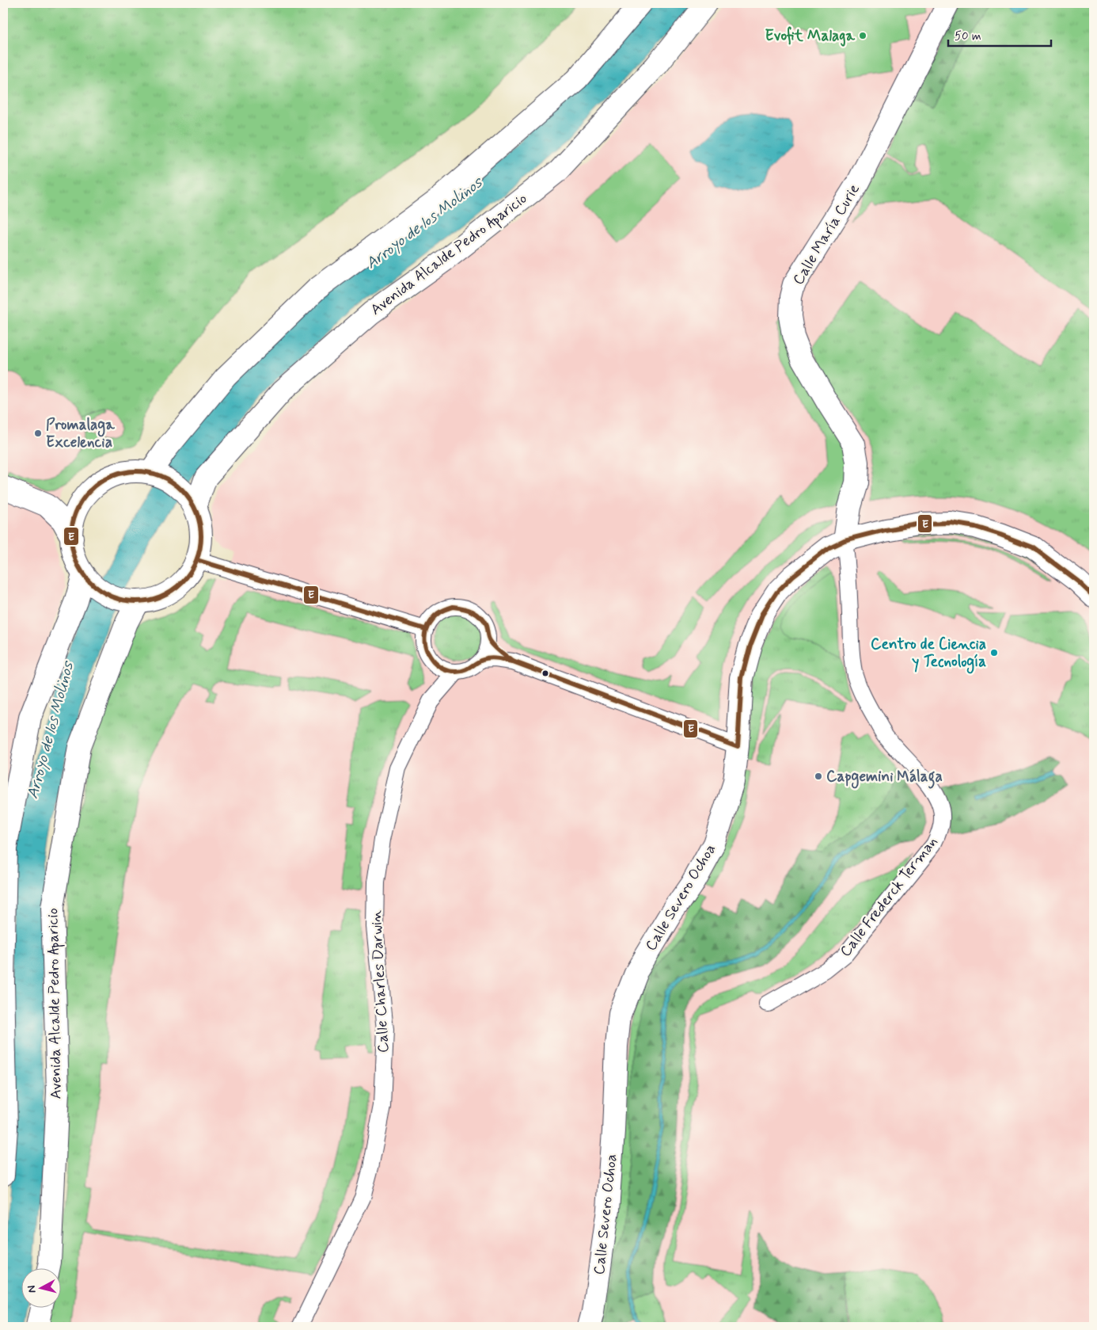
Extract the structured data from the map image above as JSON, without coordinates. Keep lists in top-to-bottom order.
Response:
{
  "streets": {
    "street": [
      "Calle María Curie",
      "Avenida Alcalde Pedro Aparicio",
      "Calle Frederck Terman",
      "Calle Severo Ochoa",
      "Calle Charles Darwin"
    ]
  },
  "crossings": [
    ["Calle María Curie", "Calle Frederck Terman"],
    ["Calle María Curie", "Calle Severo Ochoa"],
    ["Calle Frederck Terman", "Calle Severo Ochoa"]
  ],
  "water": ["Arroyo de los Molinos"],
  "places": [
    "Evofit Malaga",
    "Promalaga Excelencia",
    "Centro de Ciencia y Tecnología",
    "Capgemini Málaga"
  ],
  "lines": ["transit line E"],
  "scale_bar": "50 m",
  "north": "left"
}
